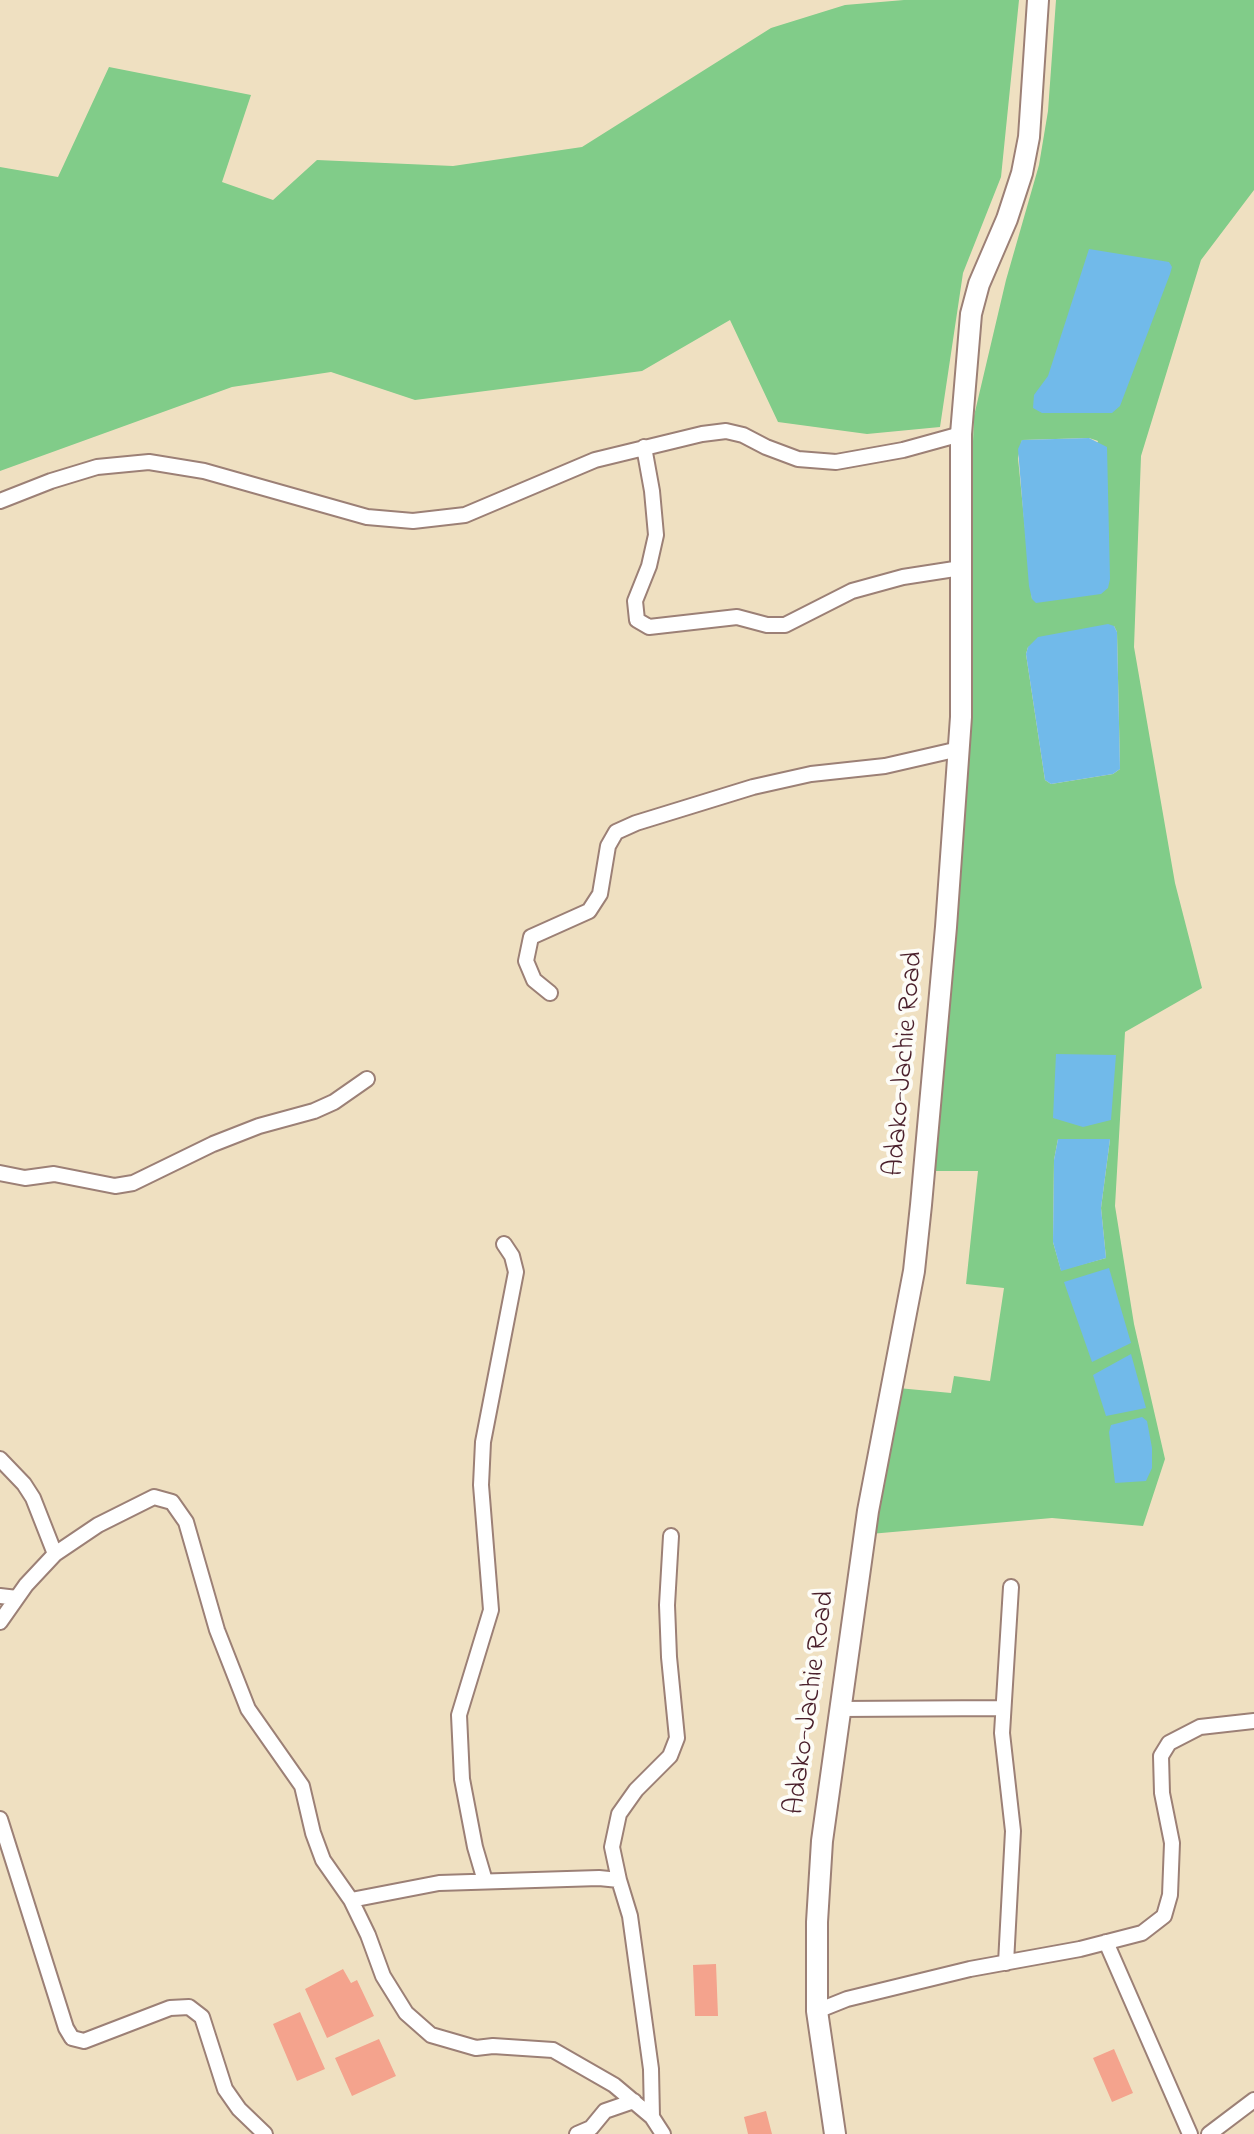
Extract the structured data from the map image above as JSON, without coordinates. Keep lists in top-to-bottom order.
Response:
{
  "streets": {
    "street": ["Adako-Jachie Road"]
  }
}
